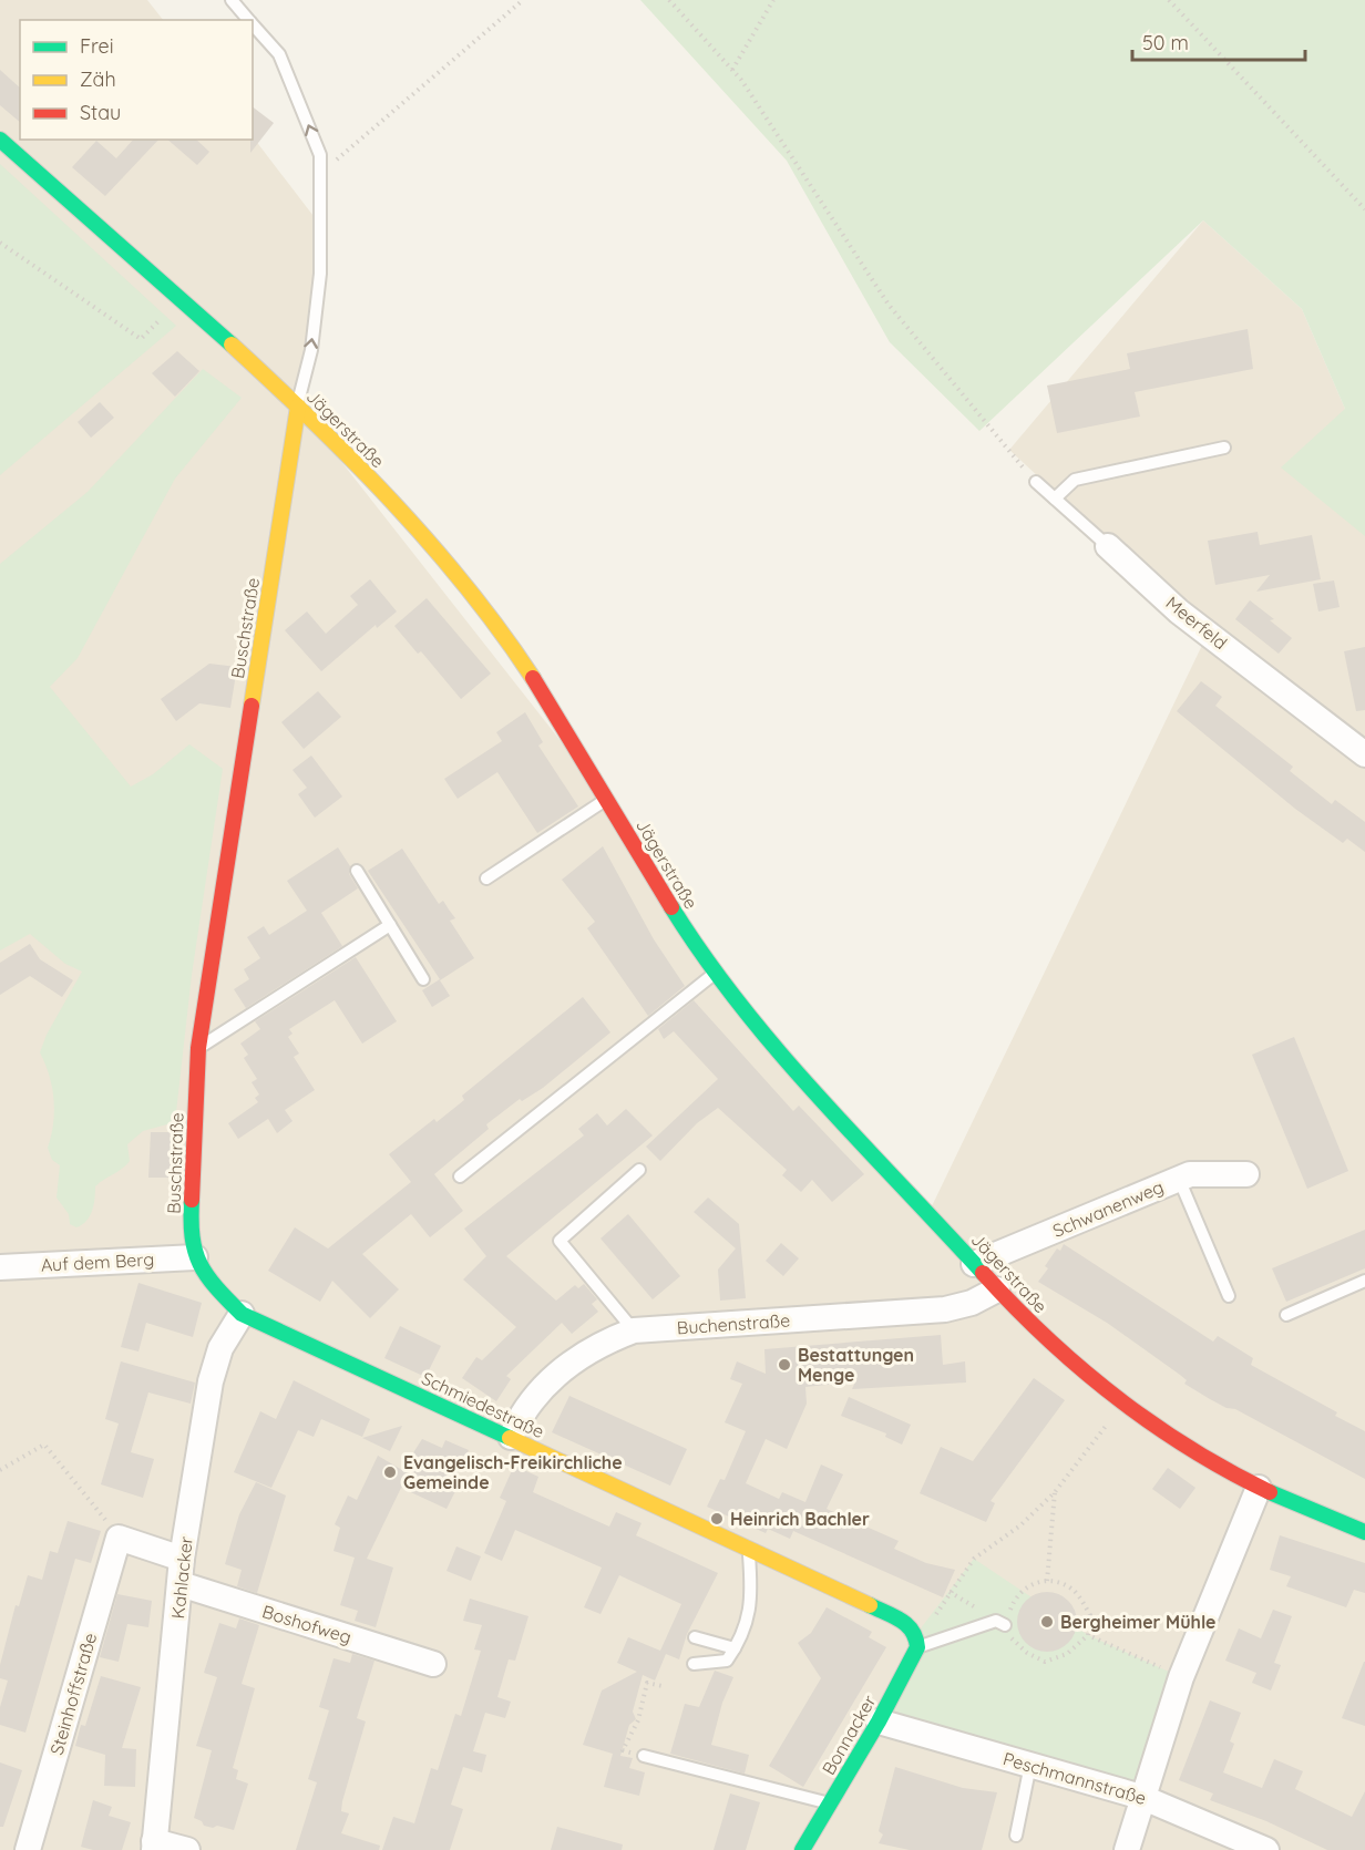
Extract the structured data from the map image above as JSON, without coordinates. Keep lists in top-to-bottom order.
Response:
{
  "streets": {
    "street": [
      "Jägerstraße",
      "Meerfeld",
      "Buschstraße",
      "Schwanenweg",
      "Auf dem Berg",
      "Buchenstraße",
      "Schmiedestraße",
      "Kahlacker",
      "Boshofweg",
      "Steinhoffstraße",
      "Bonnacker",
      "Peschmannstraße"
    ]
  },
  "crossings": [
    ["Jägerstraße", "Buschstraße"],
    ["Jägerstraße", "Schwanenweg"],
    ["Jägerstraße", "Buchenstraße"],
    ["Buschstraße", "Auf dem Berg"],
    ["Buschstraße", "Schmiedestraße"],
    ["Auf dem Berg", "Schmiedestraße"],
    ["Buchenstraße", "Schmiedestraße"],
    ["Schmiedestraße", "Kahlacker"],
    ["Schmiedestraße", "Bonnacker"],
    ["Kahlacker", "Boshofweg"],
    ["Bonnacker", "Peschmannstraße"]
  ],
  "places": [
    "Bestattungen Menge",
    "Evangelisch-Freikirchliche Gemeinde",
    "Heinrich Bachler",
    "Bergheimer Mühle"
  ],
  "legend": ["Frei", "Zäh", "Stau"],
  "scale_bar": "50 m"
}
